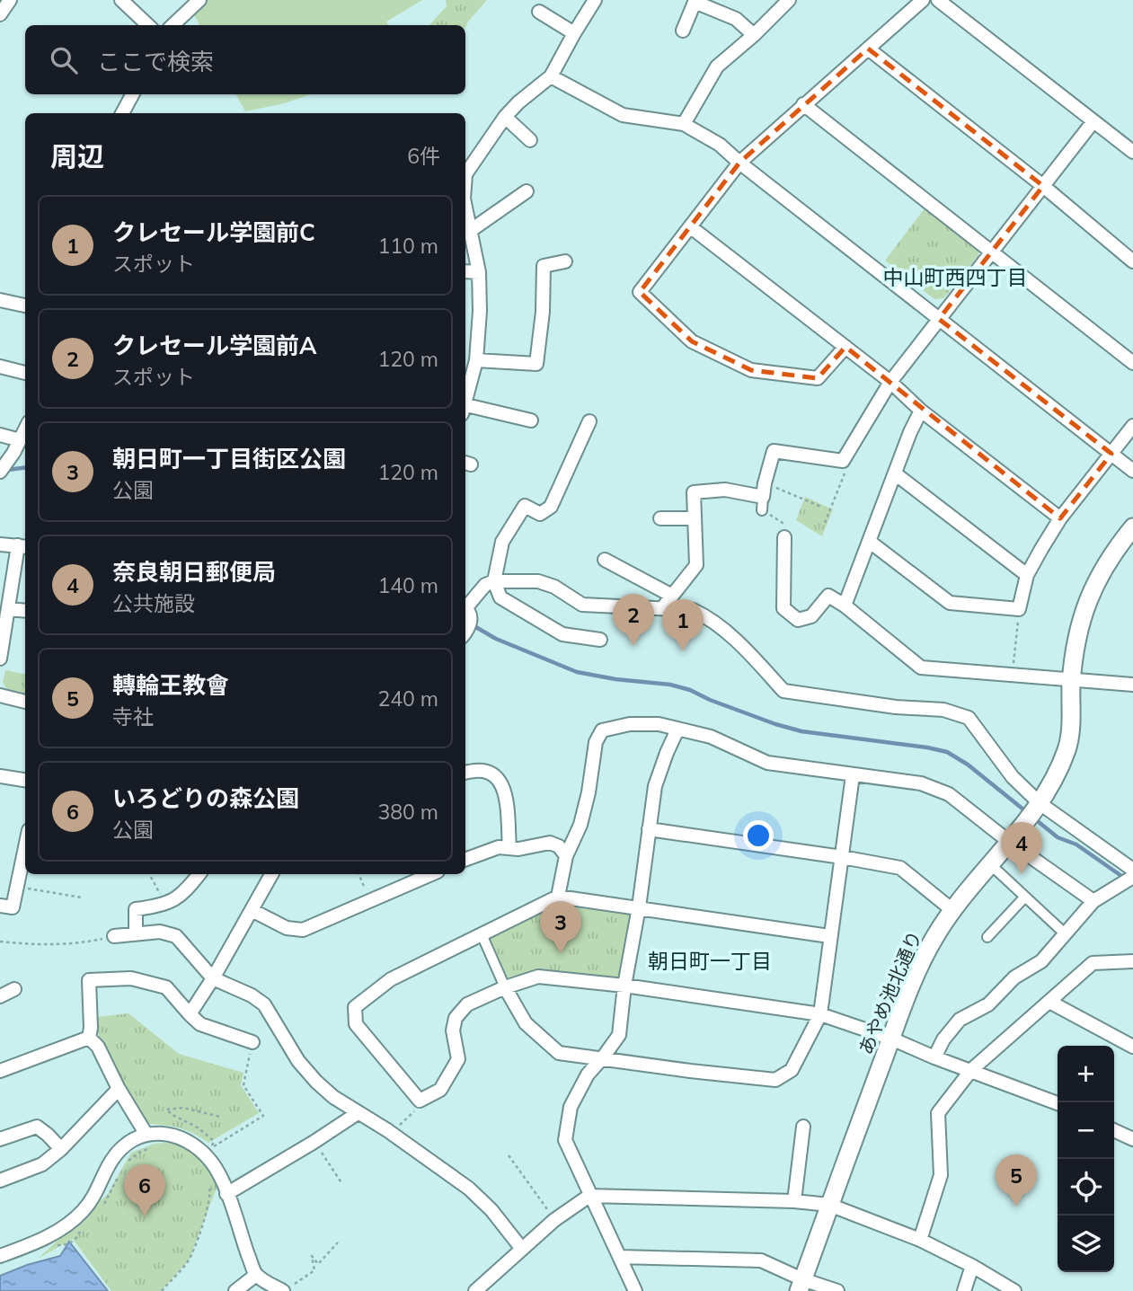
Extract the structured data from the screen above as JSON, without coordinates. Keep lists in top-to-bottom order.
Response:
{
  "streets": {
    "street": ["あやめ池北通り"]
  },
  "districts": ["中山町西四丁目", "朝日町一丁目"],
  "page": {
    "search": "ここで検索",
    "heading": ["周辺", "6件"],
    "list": [
      {
        "mark": "1",
        "name": "クレセール学園前C",
        "note": "スポット",
        "value": "110 m"
      },
      {
        "mark": "2",
        "name": "クレセール学園前A",
        "note": "スポット",
        "value": "120 m"
      },
      {
        "mark": "3",
        "name": "朝日町一丁目街区公園",
        "note": "公園",
        "value": "120 m"
      },
      {
        "mark": "4",
        "name": "奈良朝日郵便局",
        "note": "公共施設",
        "value": "140 m"
      },
      {
        "mark": "5",
        "name": "轉輪王教會",
        "note": "寺社",
        "value": "240 m"
      },
      {
        "mark": "6",
        "name": "いろどりの森公園",
        "note": "公園",
        "value": "380 m"
      }
    ],
    "pins": [
      "2",
      "1",
      "4",
      "3",
      "5",
      "6"
    ],
    "map_buttons": ["+", "−"]
  }
}
